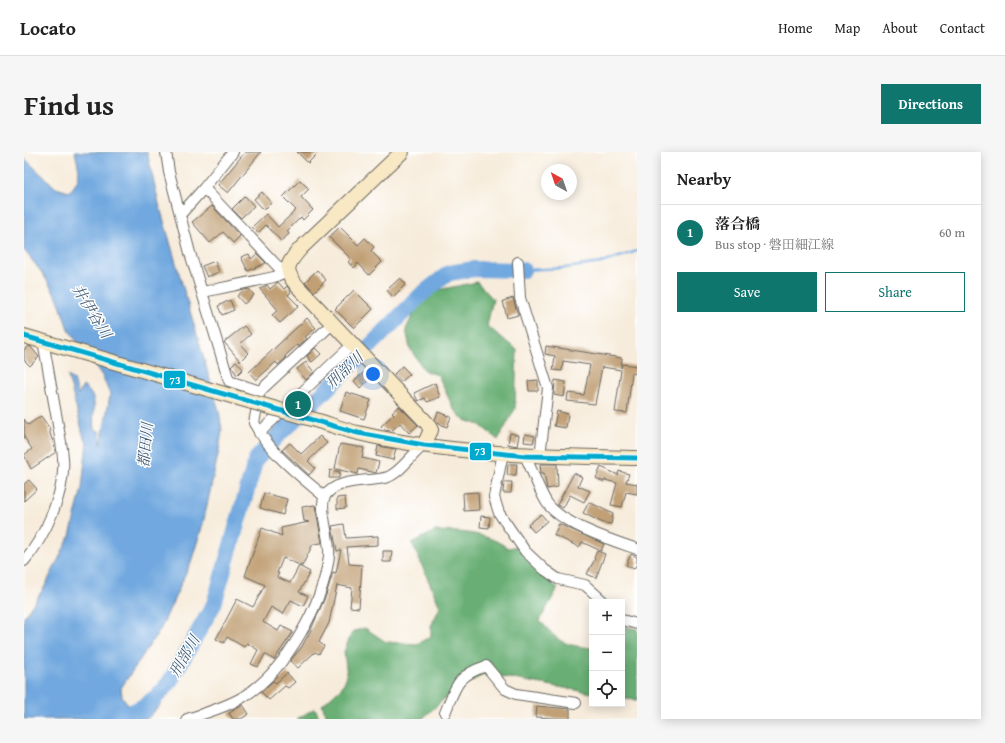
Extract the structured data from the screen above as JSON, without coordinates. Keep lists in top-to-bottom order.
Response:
{
  "water": ["井伊谷川", "刑部川", "都田川"],
  "lines": ["transit line 73"],
  "north": "top left",
  "page": {
    "header": "Locato",
    "nav": [
      "Home",
      "Map",
      "About",
      "Contact"
    ],
    "title": "Find us",
    "buttons": [
      "Directions",
      ["Save", "Share"]
    ],
    "heading": "Nearby",
    "list": [
      {
        "mark": "1",
        "name": "落合橋",
        "note": "Bus stop · 磐田細江線",
        "value": "60 m"
      }
    ],
    "pins": "1",
    "map_buttons": ["+", "−"]
  }
}
